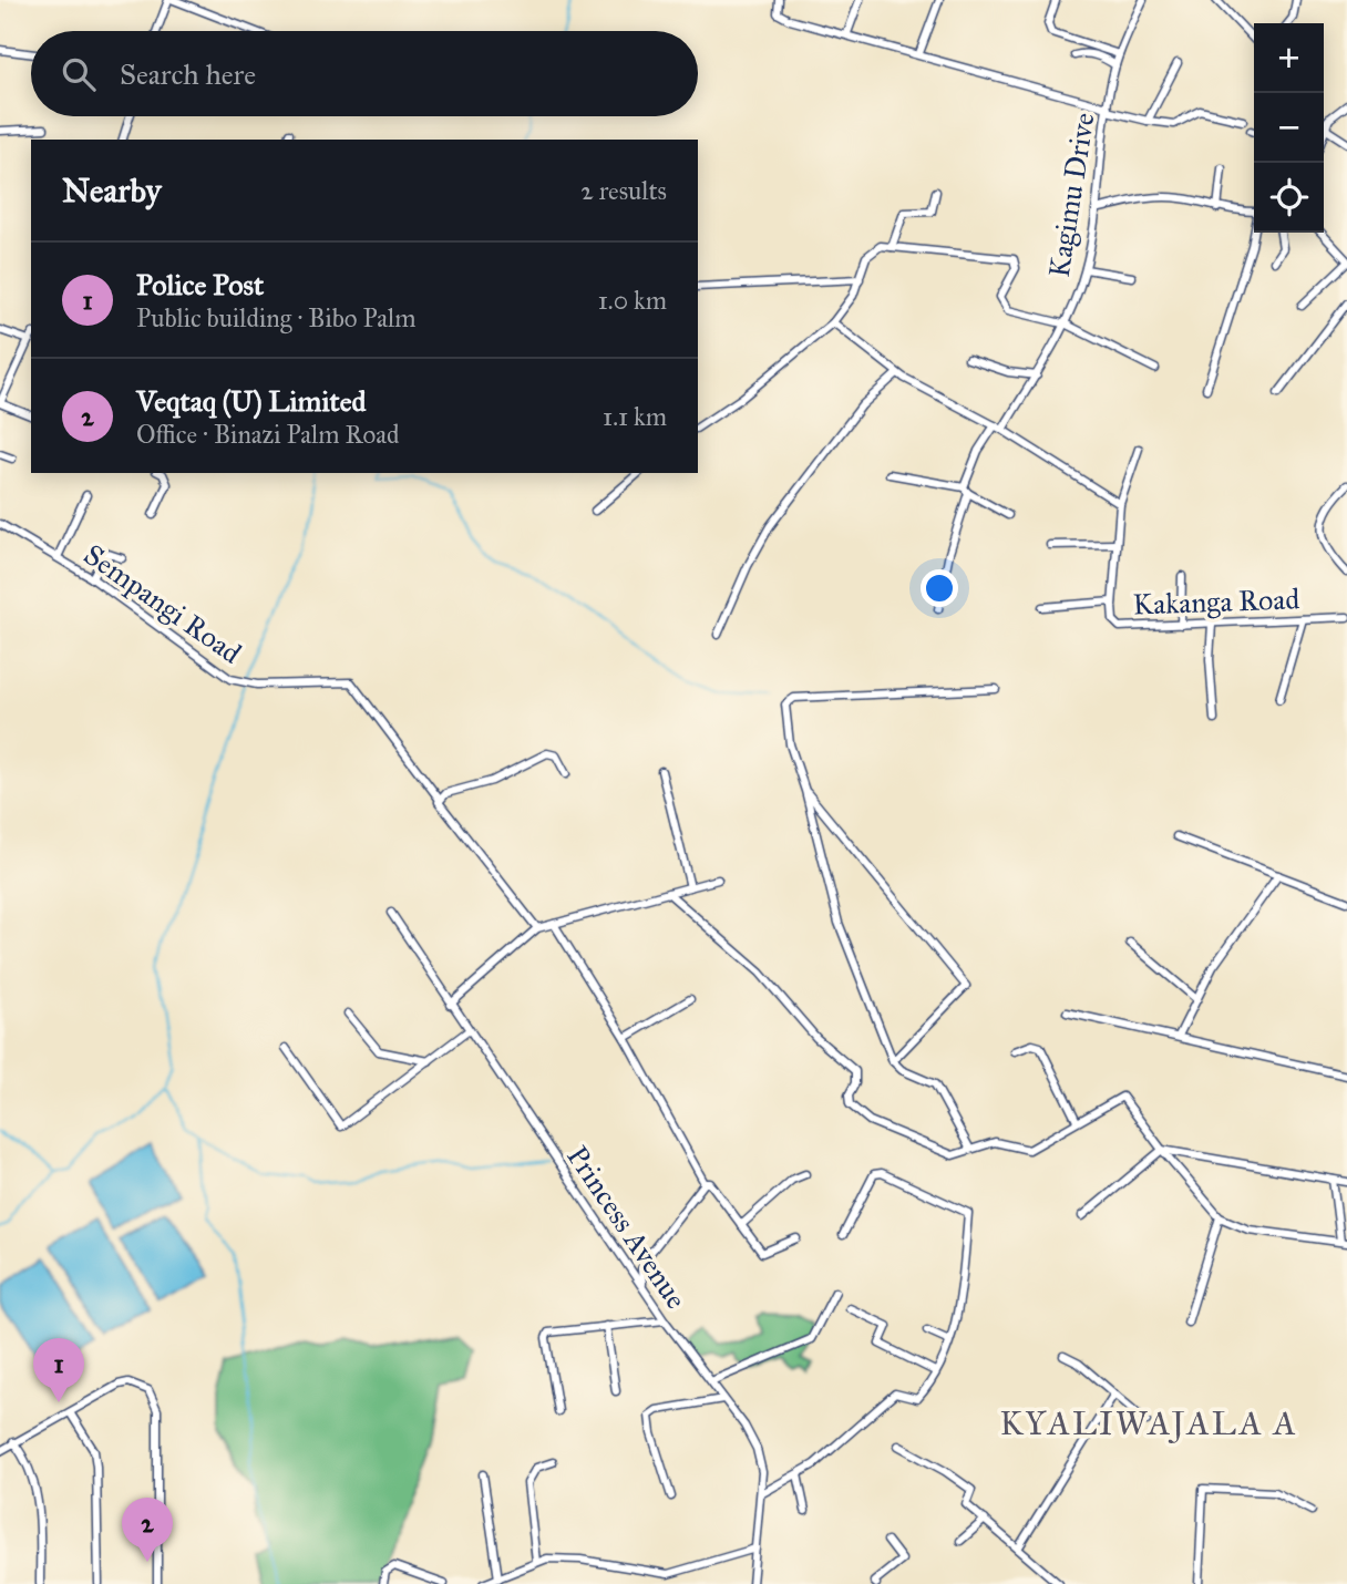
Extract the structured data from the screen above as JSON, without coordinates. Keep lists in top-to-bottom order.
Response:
{
  "streets": {
    "street": [
      "Kagimu Drive",
      "Kakanga Road",
      "Sempangi Road",
      "Princess Avenue"
    ]
  },
  "districts": ["KYALIWAJALA A"],
  "page": {
    "map_buttons": ["+", "−"],
    "search": "Search here",
    "heading": ["Nearby", "2 results"],
    "list": [
      {
        "mark": "1",
        "name": "Police Post",
        "note": "Public building · Bibo Palm",
        "value": "1.0 km"
      },
      {
        "mark": "2",
        "name": "Veqtaq (U) Limited",
        "note": "Office · Binazi Palm Road",
        "value": "1.1 km"
      }
    ],
    "pins": ["1", "2"]
  }
}
